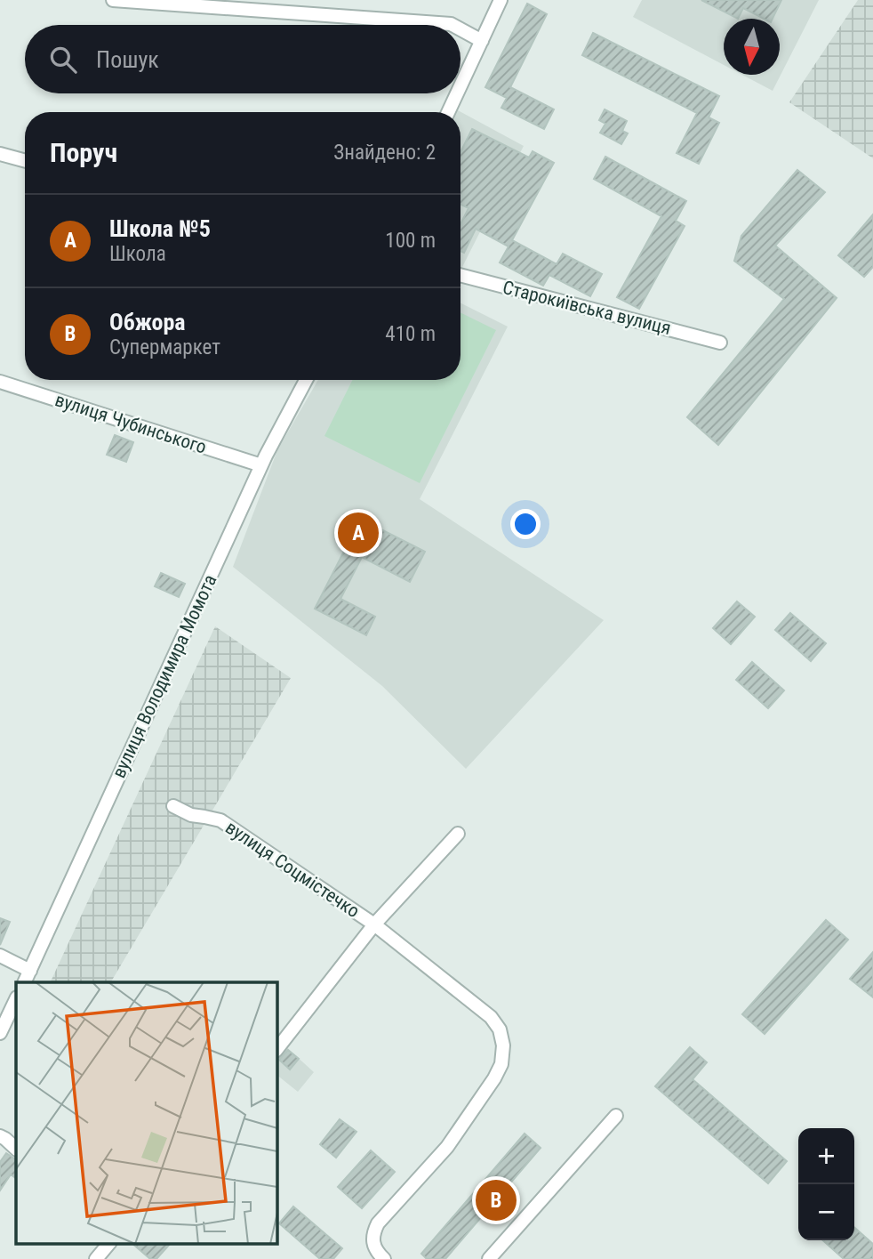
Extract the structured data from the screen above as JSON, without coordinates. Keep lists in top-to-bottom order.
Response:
{
  "streets": {
    "street": [
      "Старокиївська вулиця",
      "вулиця Чубинського",
      "вулиця Володимира Момота",
      "вулиця Соцмістечко"
    ]
  },
  "crossings": [
    ["вулиця Чубинського", "вулиця Володимира Момота"]
  ],
  "north": "bottom",
  "page": {
    "search": "Пошук",
    "heading": ["Поруч", "Знайдено: 2"],
    "list": [
      {
        "mark": "A",
        "name": "Школа №5",
        "note": "Школа",
        "value": "100 m"
      },
      {
        "mark": "B",
        "name": "Обжора",
        "note": "Супермаркет",
        "value": "410 m"
      }
    ],
    "pins": ["A", "B"],
    "map_buttons": ["+", "−"]
  }
}
